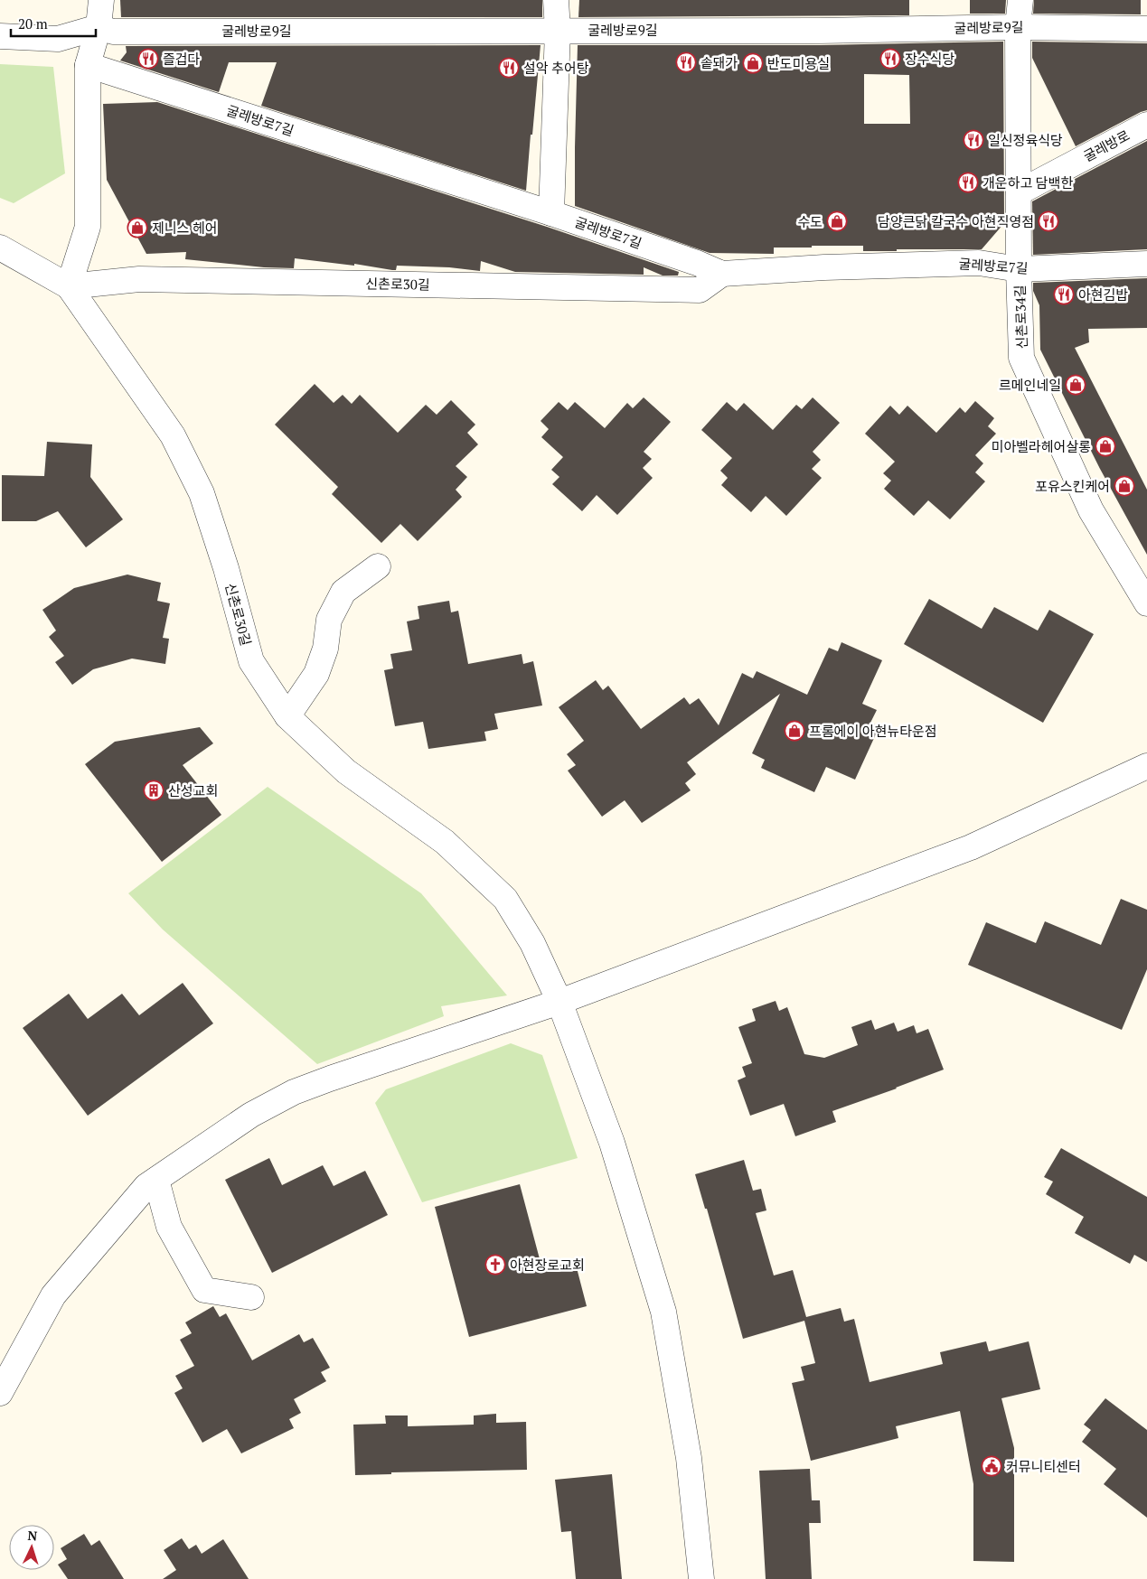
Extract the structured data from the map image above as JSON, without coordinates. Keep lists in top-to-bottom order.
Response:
{
  "streets": {
    "street": [
      "굴레방로9길",
      "굴레방로7길",
      "굴레방로",
      "신촌로30길",
      "신촌로34길"
    ]
  },
  "crossings": [
    ["굴레방로9길", "신촌로34길"],
    ["굴레방로7길", "신촌로30길"],
    ["굴레방로7길", "신촌로34길"],
    ["굴레방로", "신촌로34길"]
  ],
  "places": {
    "restaurant": [
      "즐겁다",
      "장수식당",
      "솥돼가",
      "설악 추어탕",
      "일신정육식당",
      "개운하고 담백한",
      "담양큰닭 칼국수 아현직영점",
      "아현김밥"
    ],
    "shop": [
      "반도미용실",
      "수도",
      "제니스 헤어",
      "르메인네일",
      "미아벨라헤어살롱",
      "포유스킨케어",
      "프롬에이 아현뉴타운점"
    ],
    "building": ["산성교회"],
    "church": ["아현장로교회"],
    "public building": ["커뮤니티센터"]
  },
  "scale_bar": "20 m",
  "north": "top"
}
